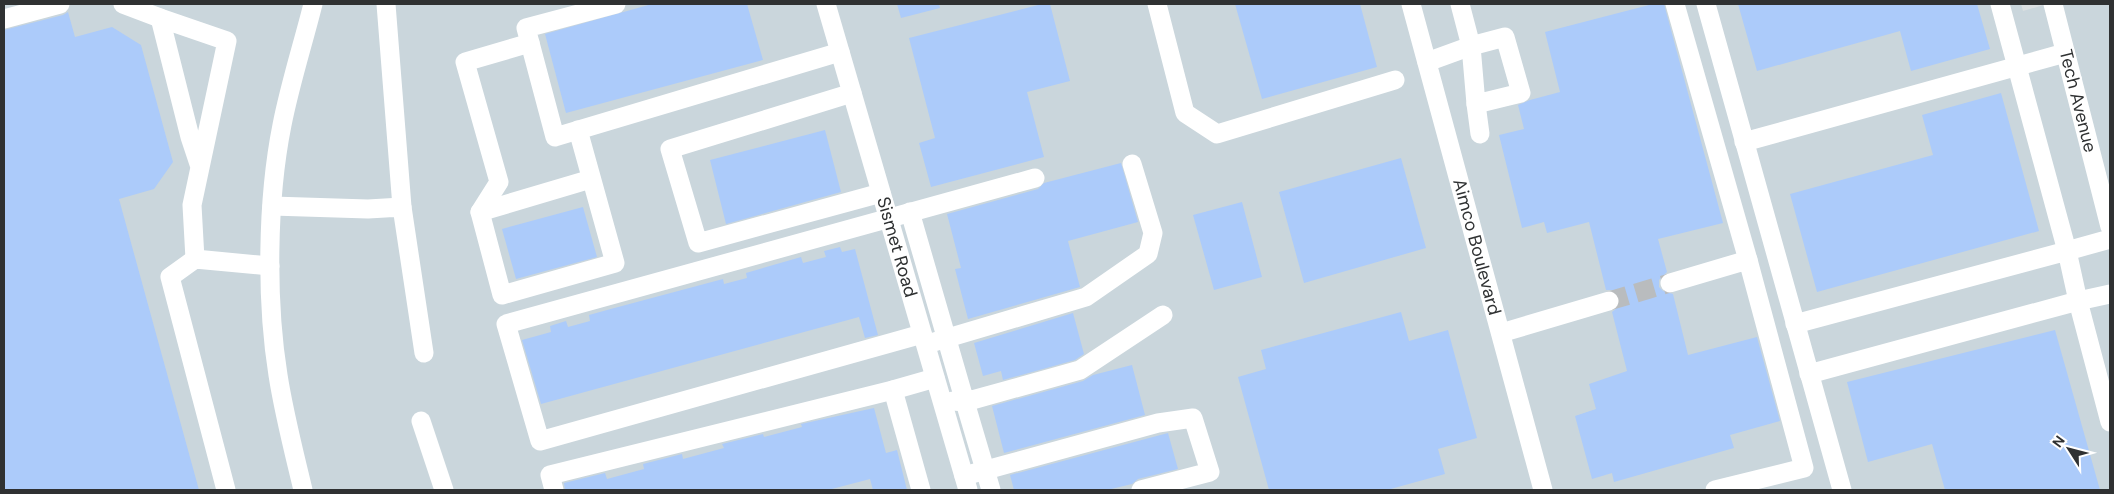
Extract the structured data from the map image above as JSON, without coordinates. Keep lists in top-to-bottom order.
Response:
{
  "streets": {
    "street": ["Tech Avenue", "Sismet Road", "Aimco Boulevard"]
  },
  "north": "top left"
}
